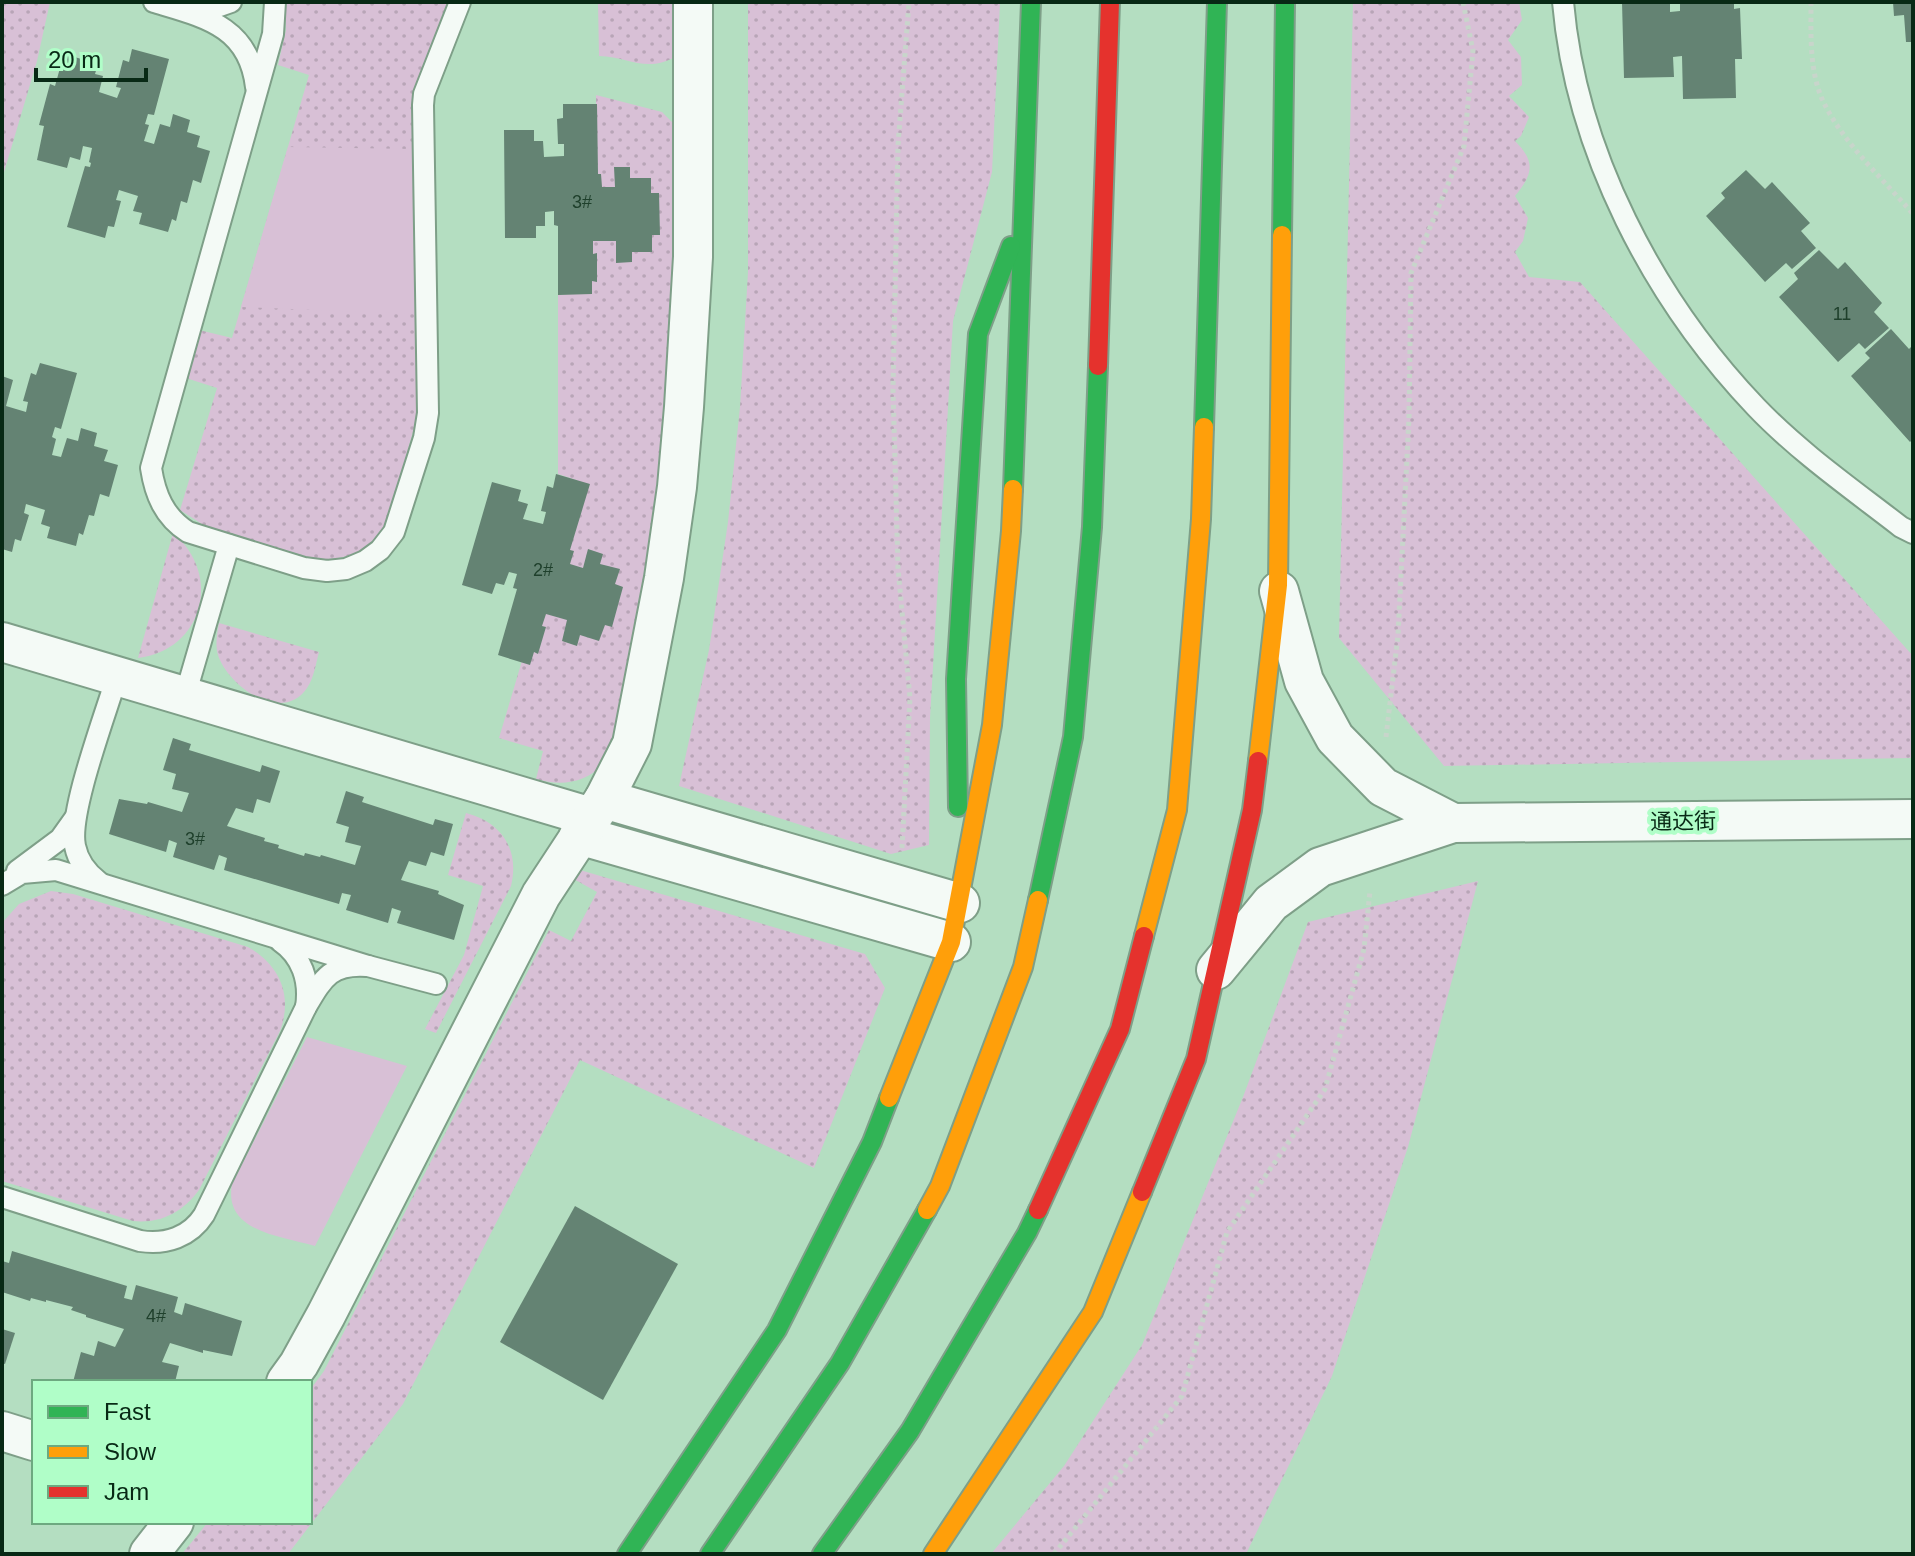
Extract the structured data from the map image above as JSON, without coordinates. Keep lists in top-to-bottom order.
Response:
{
  "streets": {
    "street": ["通达街"]
  },
  "house_numbers": [
    "3#",
    "11",
    "2#",
    "3#",
    "4#"
  ],
  "legend": ["Fast", "Slow", "Jam"],
  "scale_bar": "20 m"
}
